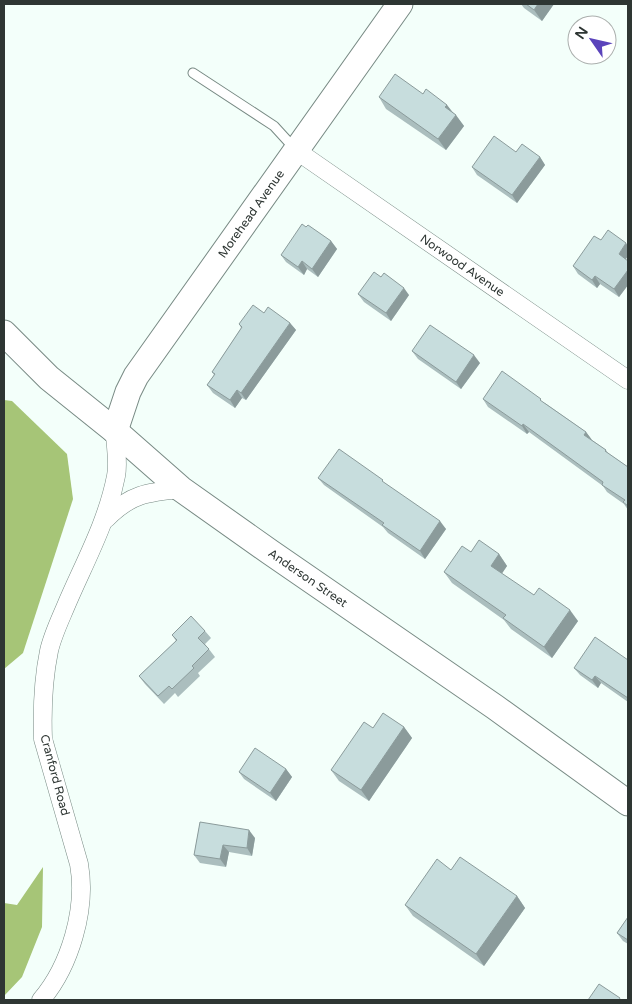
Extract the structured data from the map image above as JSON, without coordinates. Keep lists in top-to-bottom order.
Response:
{
  "streets": {
    "street": [
      "Morehead Avenue",
      "Norwood Avenue",
      "Anderson Street",
      "Cranford Road"
    ]
  },
  "crossings": [
    ["Morehead Avenue", "Norwood Avenue"],
    ["Morehead Avenue", "Anderson Street"],
    ["Morehead Avenue", "Cranford Road"],
    ["Anderson Street", "Cranford Road"]
  ],
  "north": "top left"
}
